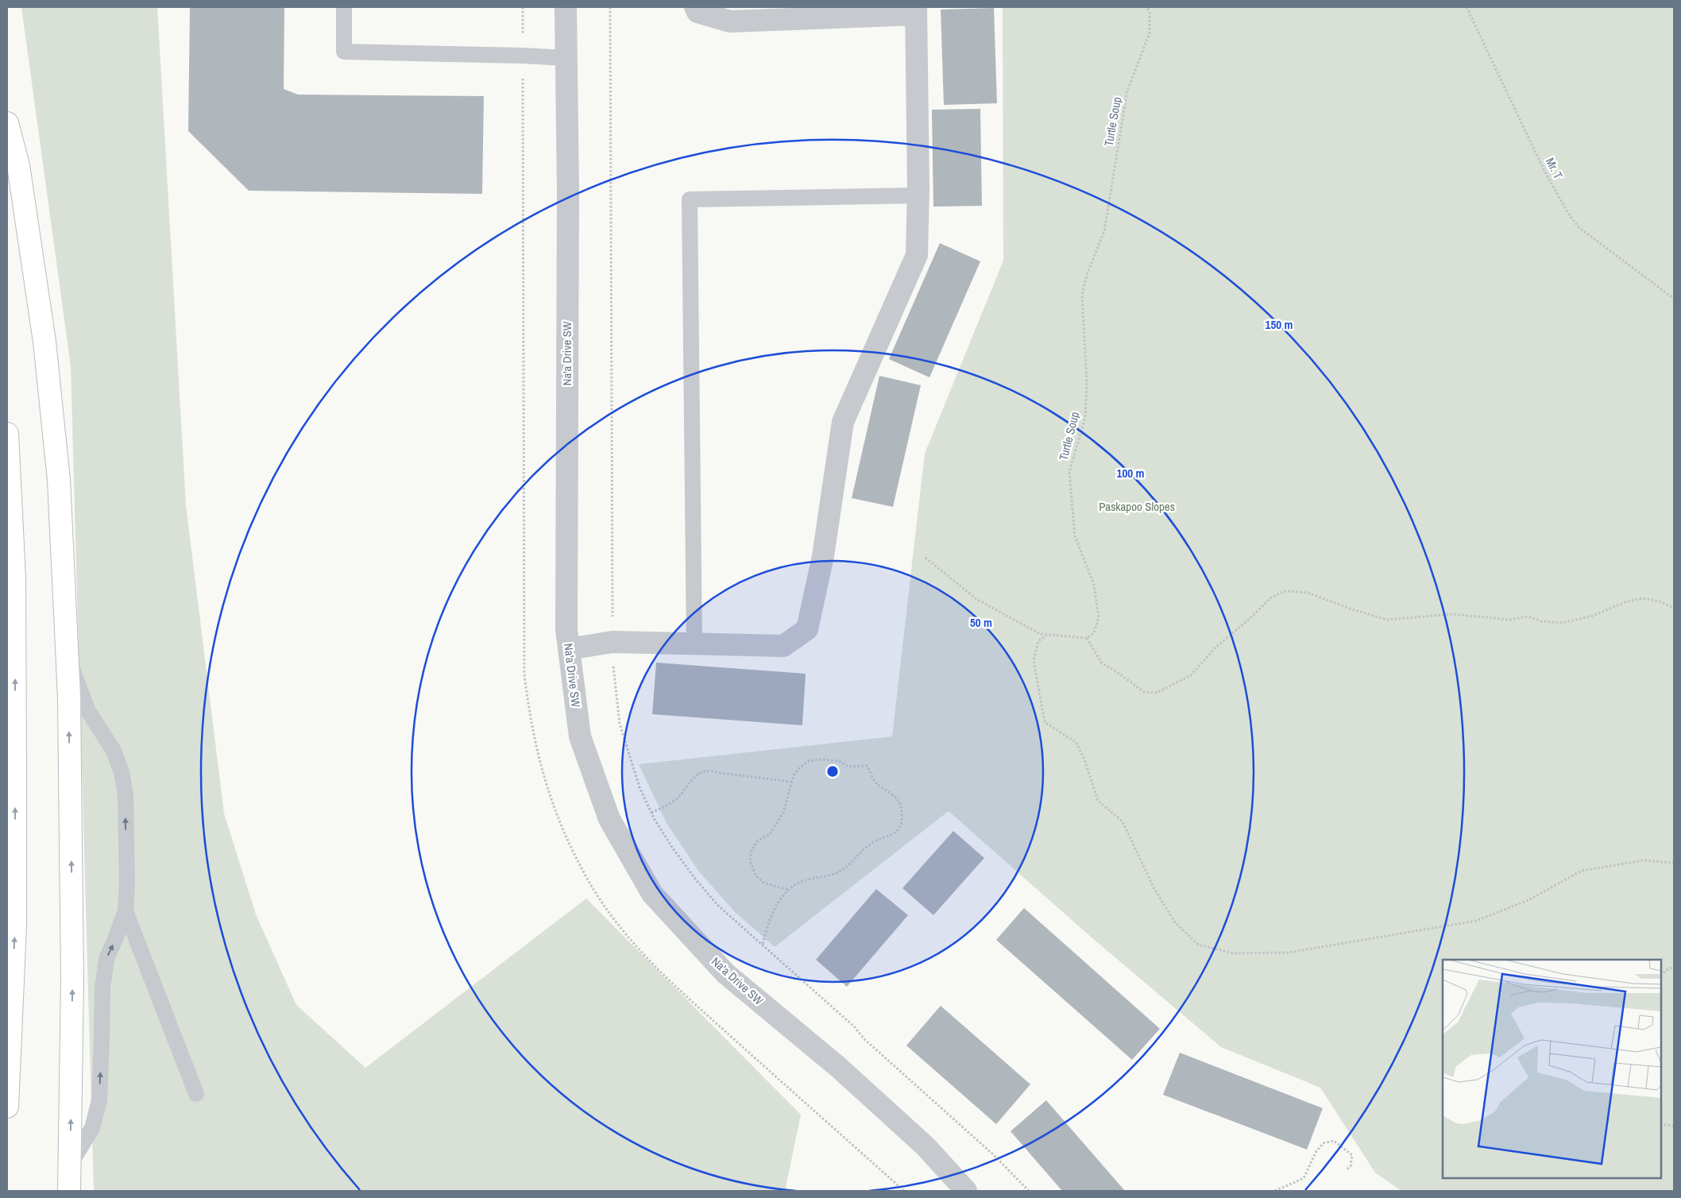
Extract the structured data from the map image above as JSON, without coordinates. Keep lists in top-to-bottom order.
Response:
{
  "streets": {
    "street": ["Na'a Drive SW"],
    "path": ["Turtle Soup", "Mr. T"]
  },
  "parks": ["Paskapoo Slopes"],
  "rings": ["150 m", "100 m", "50 m"]
}
